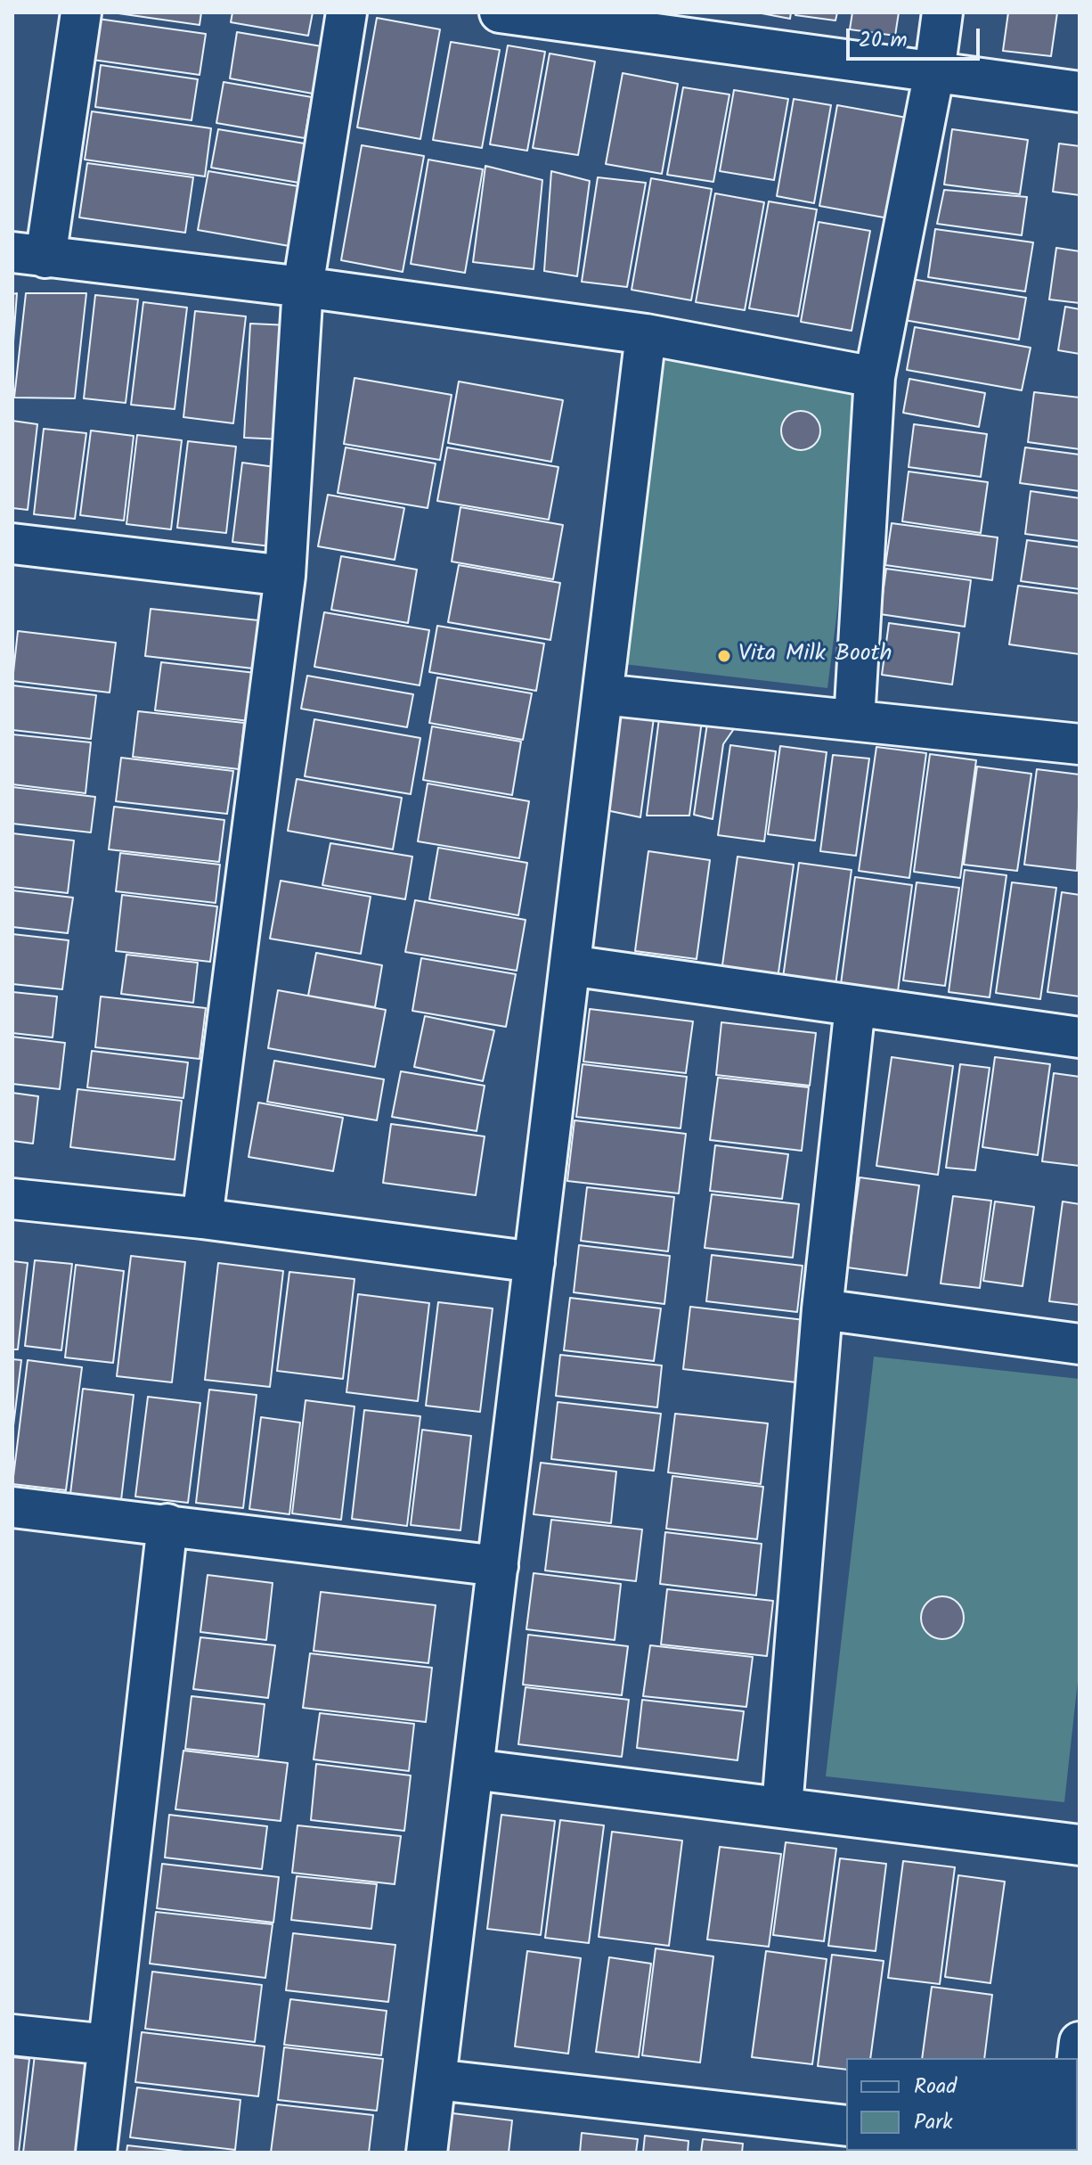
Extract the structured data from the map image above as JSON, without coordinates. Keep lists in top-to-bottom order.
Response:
{
  "places": ["Vita Milk Booth"],
  "legend": ["Road", "Park"],
  "scale_bar": "20 m"
}
